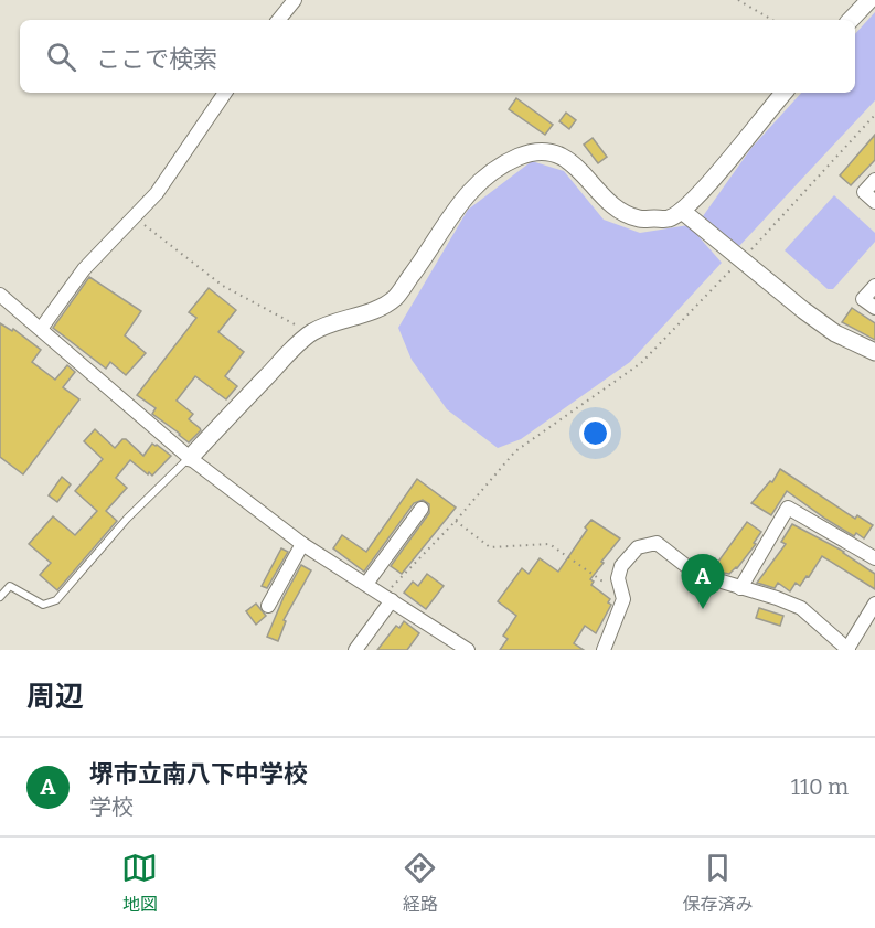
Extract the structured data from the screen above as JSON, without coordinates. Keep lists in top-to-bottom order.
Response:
{
  "page": {
    "search": "ここで検索",
    "pins": "A",
    "heading": "周辺",
    "list": [
      {
        "mark": "A",
        "name": "堺市立南八下中学校",
        "note": "学校",
        "value": "110 m"
      }
    ],
    "nav": ["地図", "経路", "保存済み"]
  }
}
